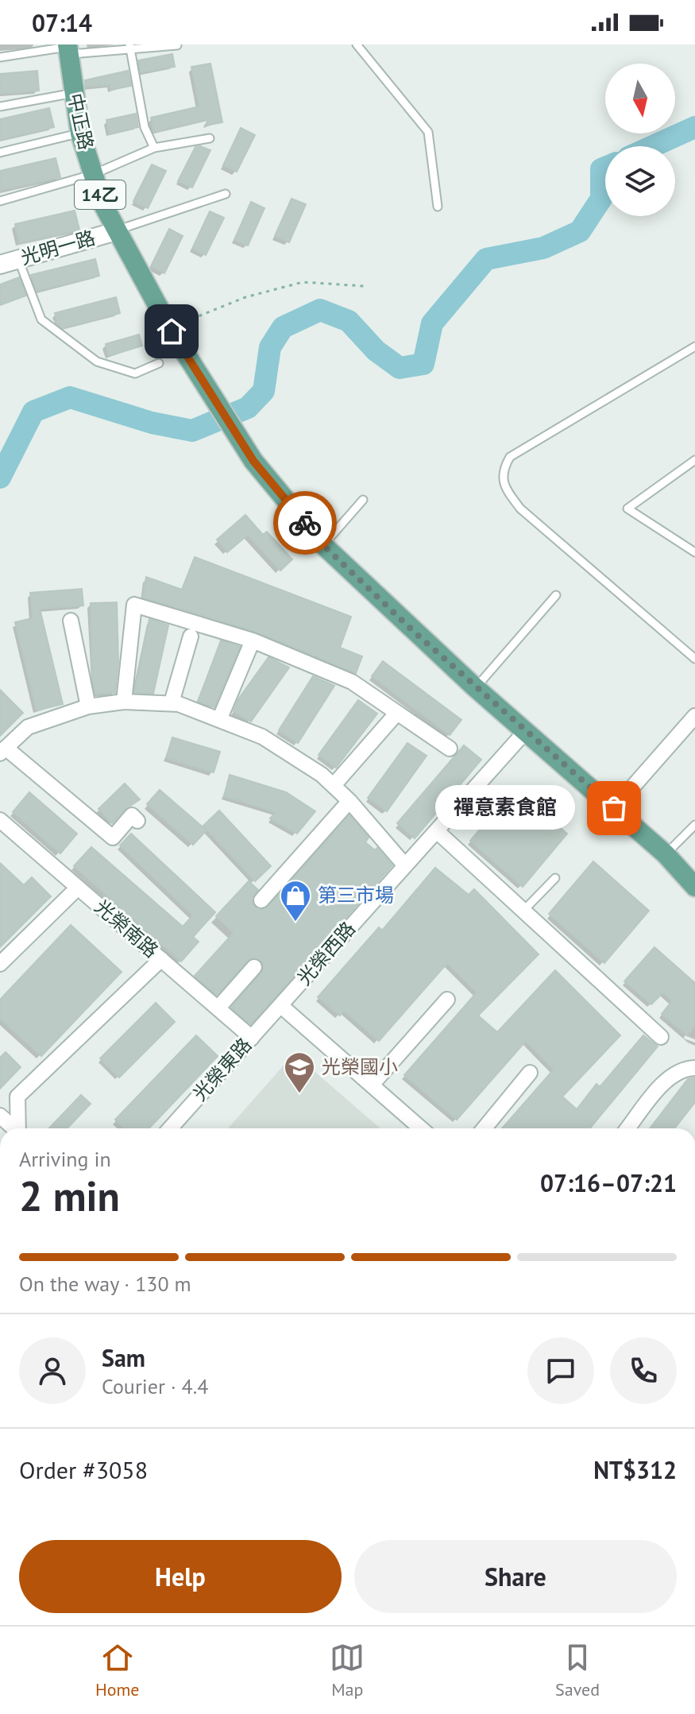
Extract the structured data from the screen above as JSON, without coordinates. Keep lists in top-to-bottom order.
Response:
{
  "streets": {
    "main road": ["中正路", "14乙"],
    "street": [
      "光明一路",
      "光榮南路",
      "光榮西路",
      "光榮東路"
    ]
  },
  "crossings": [
    ["中正路", "14乙"],
    ["中正路", "光明一路"],
    ["14乙", "光榮西路"],
    ["光榮南路", "光榮東路"],
    ["光榮西路", "光榮東路"]
  ],
  "places": {
    "other": ["禪意素食館"],
    "shop": ["第三市場"],
    "school or university": ["光榮國小"]
  },
  "north": "bottom",
  "page": {
    "status": "07:14",
    "bubble": "禪意素食館",
    "heading": ["2 min", "Arriving in", "07:16–07:21"],
    "panel": [
      "Sam",
      "Courier · 4.4",
      "Order #3058",
      "NT$312"
    ],
    "bar": "On the way · 130 m",
    "buttons": ["Help", "Share"],
    "tabs": ["Home", "Map", "Saved"]
  }
}
